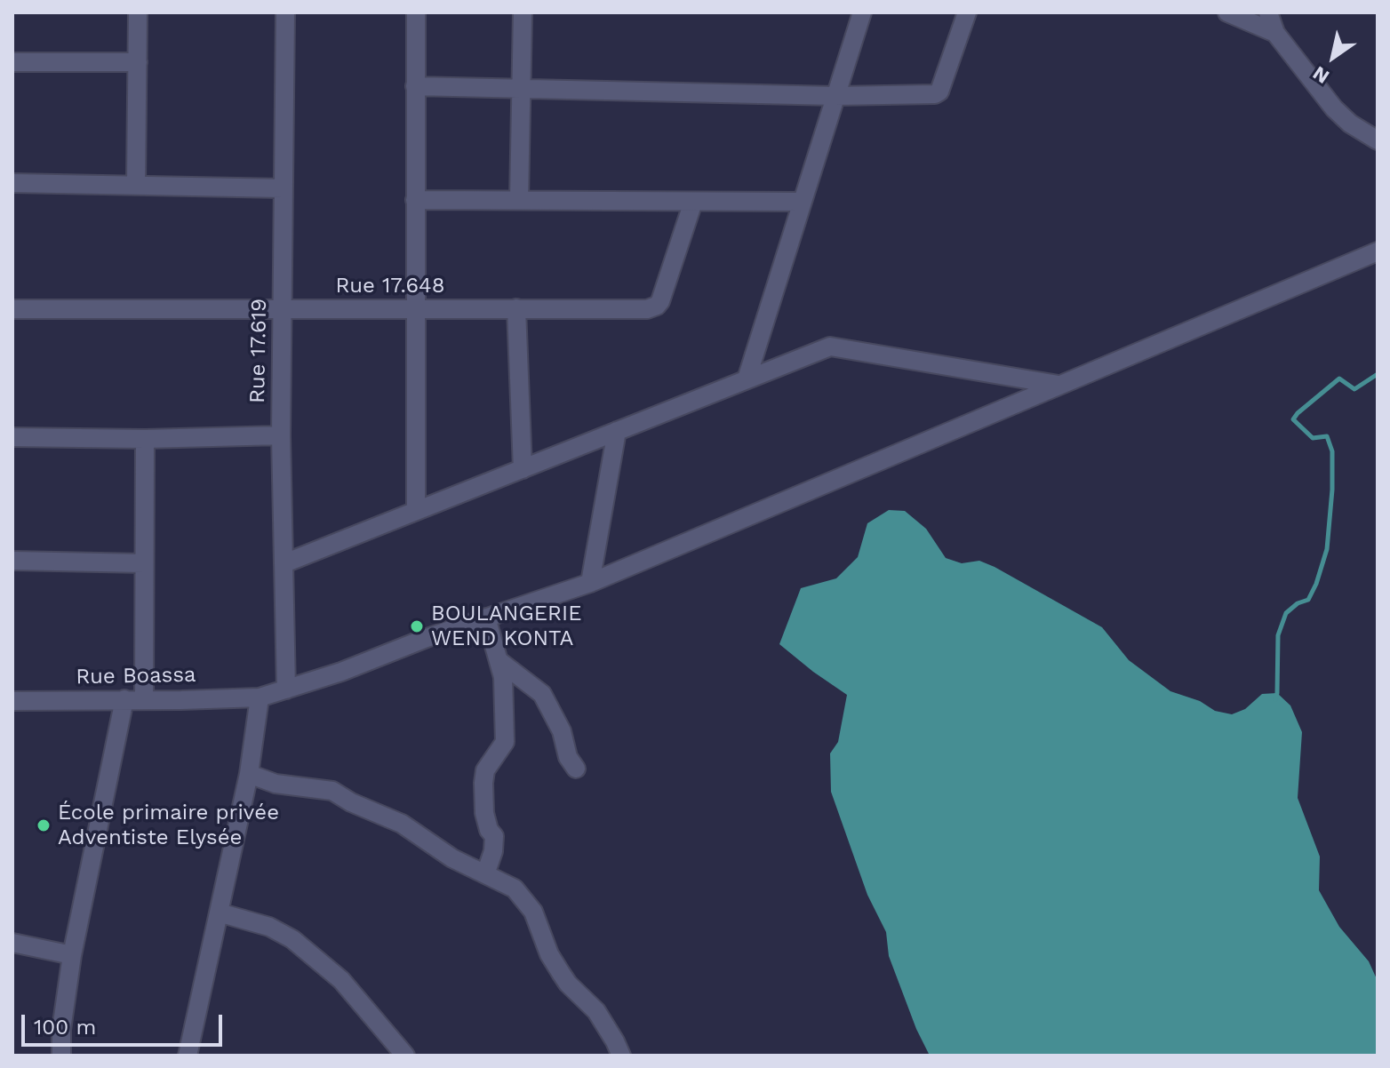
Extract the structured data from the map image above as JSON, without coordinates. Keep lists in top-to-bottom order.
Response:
{
  "streets": {
    "street": ["Rue 17.648", "Rue 17.619", "Rue Boassa"]
  },
  "crossings": [
    ["Rue 17.648", "Rue 17.619"],
    ["Rue 17.619", "Rue Boassa"]
  ],
  "places": ["BOULANGERIE WEND KONTA", "École primaire privée Adventiste Elysée"],
  "scale_bar": "100 m",
  "north": "bottom left"
}
